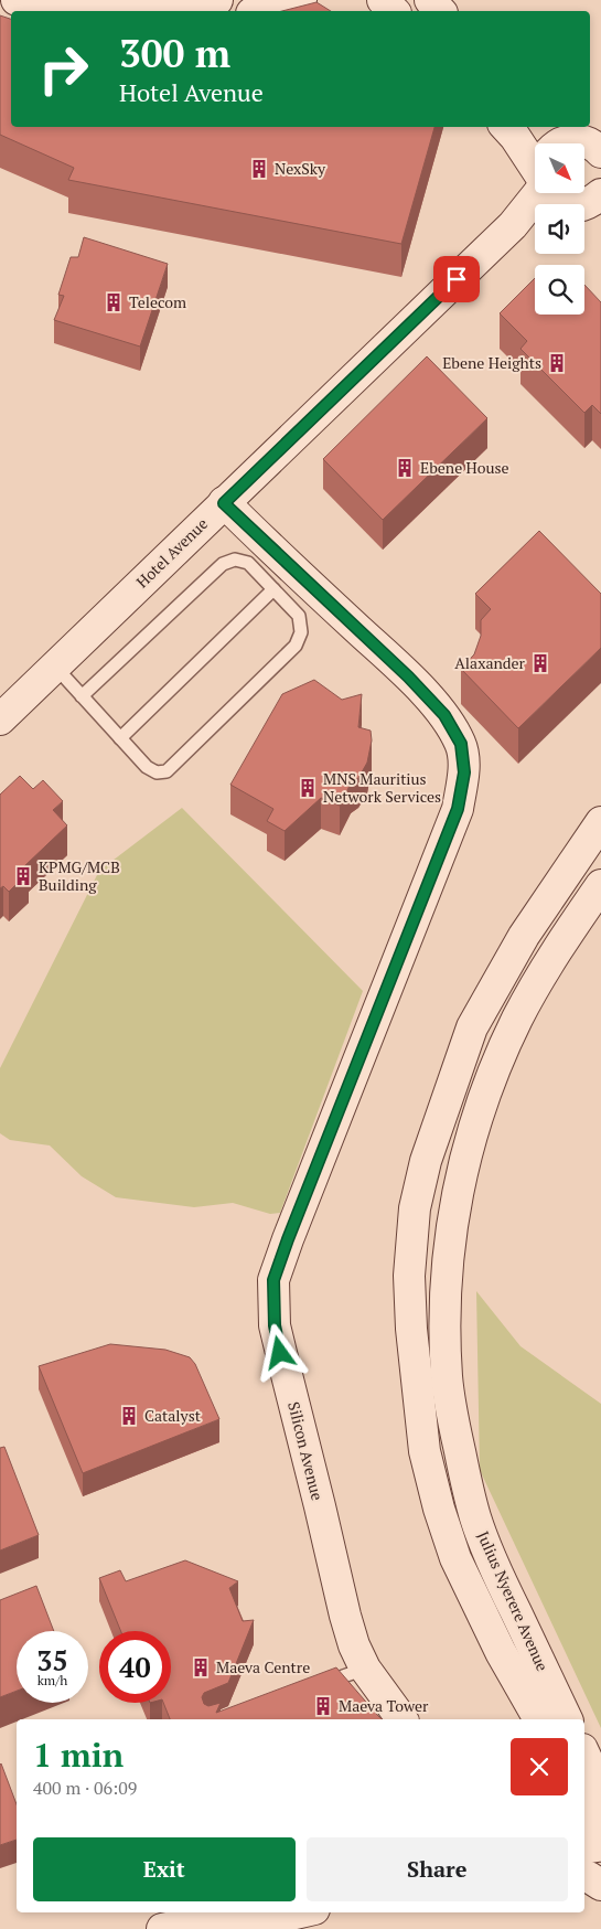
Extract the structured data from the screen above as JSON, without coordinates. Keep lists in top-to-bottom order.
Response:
{
  "streets": {
    "street": ["Hotel Avenue", "Silicon Avenue", "Julius Nyerere Avenue"]
  },
  "crossings": [
    ["Hotel Avenue", "Silicon Avenue"]
  ],
  "places": {
    "building": [
      "NexSky",
      "Telecom",
      "Ebene Heights",
      "Ebene House",
      "Alaxander",
      "MNS Mauritius Network Services",
      "KPMG/MCB Building",
      "Catalyst",
      "Maeva Centre",
      "Maeva Tower"
    ]
  },
  "north": "bottom right",
  "page": {
    "turn": ["300 m", "Hotel Avenue"],
    "speed": "35 km/h",
    "limit": "40",
    "heading": ["1 min", "400 m · 06:09"],
    "buttons": ["Exit", "Share"]
  }
}
